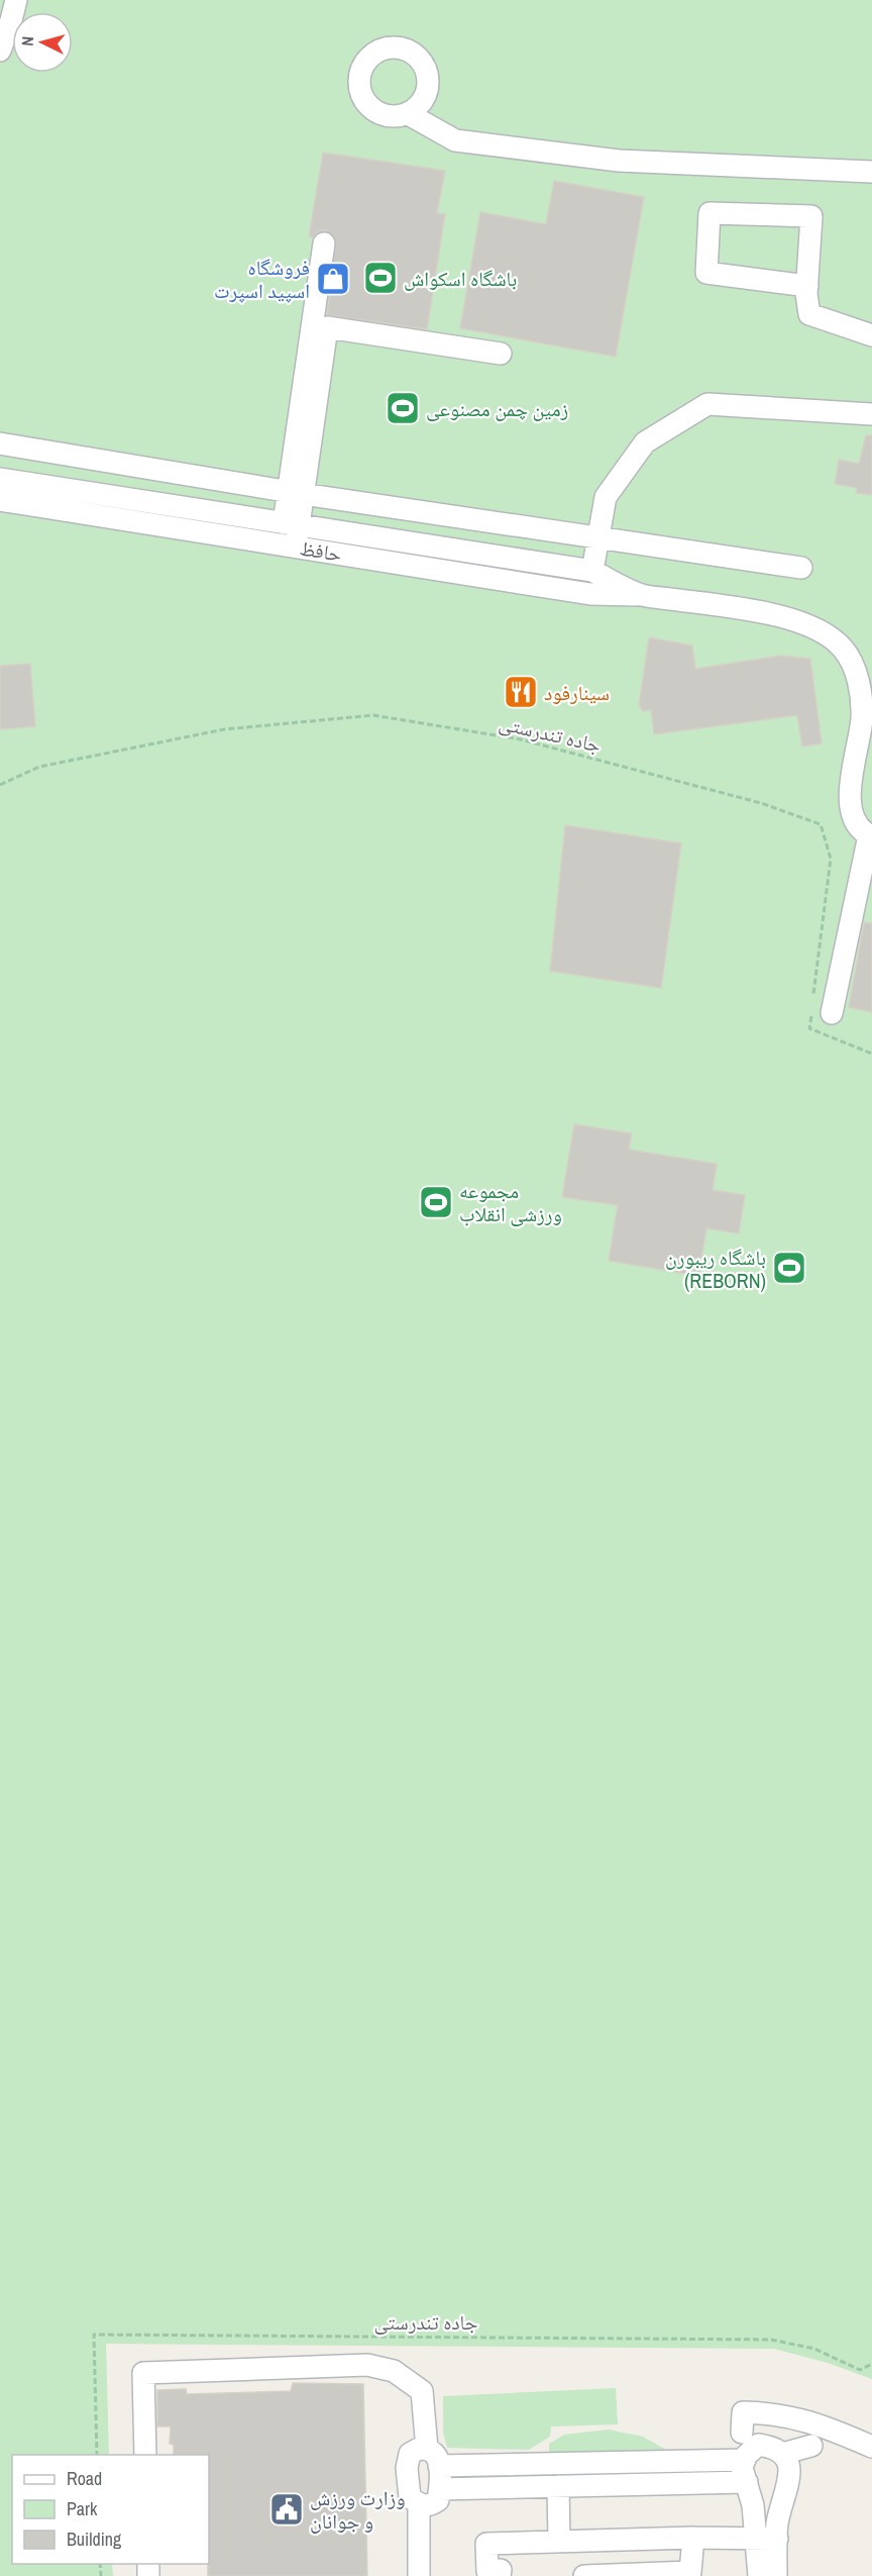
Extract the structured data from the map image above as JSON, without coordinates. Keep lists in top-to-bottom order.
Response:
{
  "streets": {
    "street": ["حافظ"],
    "path": ["جاده تندرستی"]
  },
  "places": {
    "sports": [
      "باشگاه اسکواش",
      "زمین چمن مصنوعی",
      "مجموعه ورزشی انقلاب",
      "باشگاه ریبورن (REBORN)"
    ],
    "shop": ["فروشگاه اسپید اسپرت"],
    "restaurant": ["سینارفود"],
    "public building": ["وزارت ورزش و جوانان"]
  },
  "legend": ["Road", "Park", "Building"],
  "north": "left"
}
